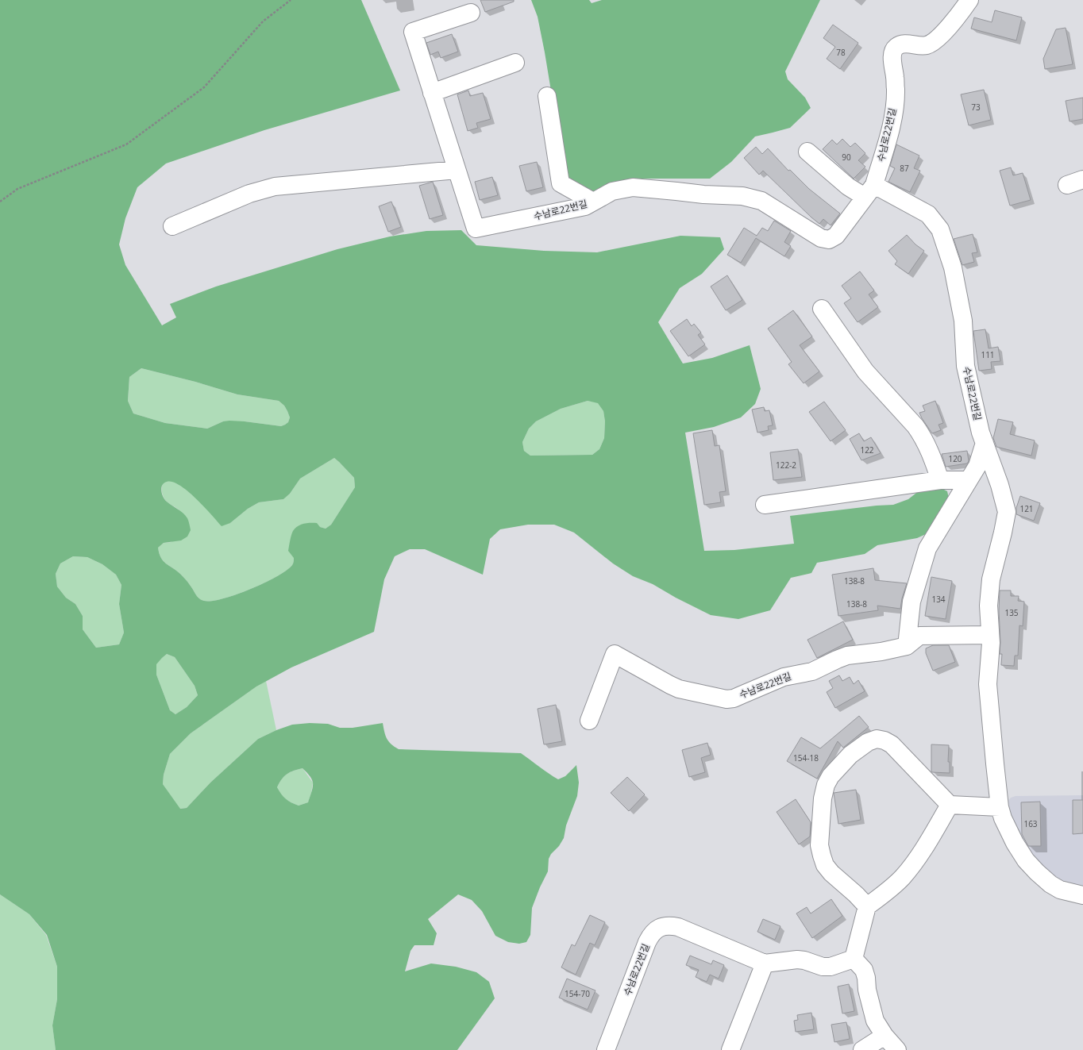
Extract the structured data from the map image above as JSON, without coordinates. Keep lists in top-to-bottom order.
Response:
{
  "streets": {
    "lane": ["수남로22번길"]
  },
  "house_numbers": [
    "78",
    "73",
    "90",
    "87",
    "111",
    "122",
    "120",
    "122-2",
    "121",
    "138-8",
    "134",
    "138-8",
    "135",
    "154-18",
    "163",
    "154-70"
  ]
}
